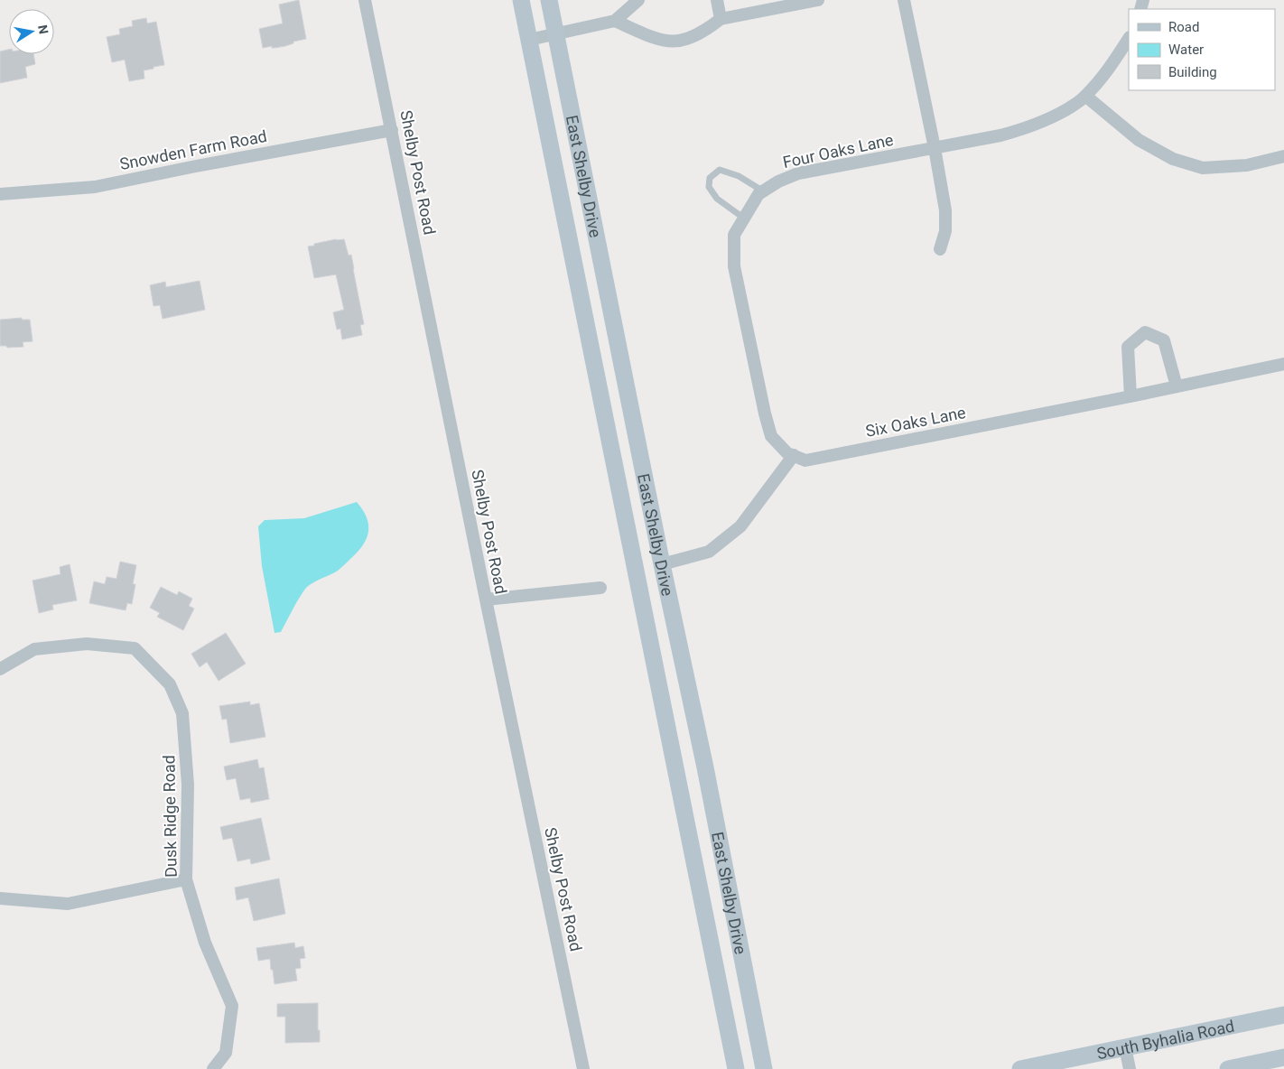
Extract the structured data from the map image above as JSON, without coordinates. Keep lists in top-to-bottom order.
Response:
{
  "streets": {
    "main road": ["East Shelby Drive", "South Byhalia Road"],
    "street": [
      "Snowden Farm Road",
      "Four Oaks Lane",
      "Shelby Post Road",
      "Six Oaks Lane",
      "Dusk Ridge Road"
    ]
  },
  "crossings": [
    ["Snowden Farm Road", "Shelby Post Road"],
    ["Four Oaks Lane", "Six Oaks Lane"]
  ],
  "legend": ["Road", "Water", "Building"],
  "north": "right"
}
